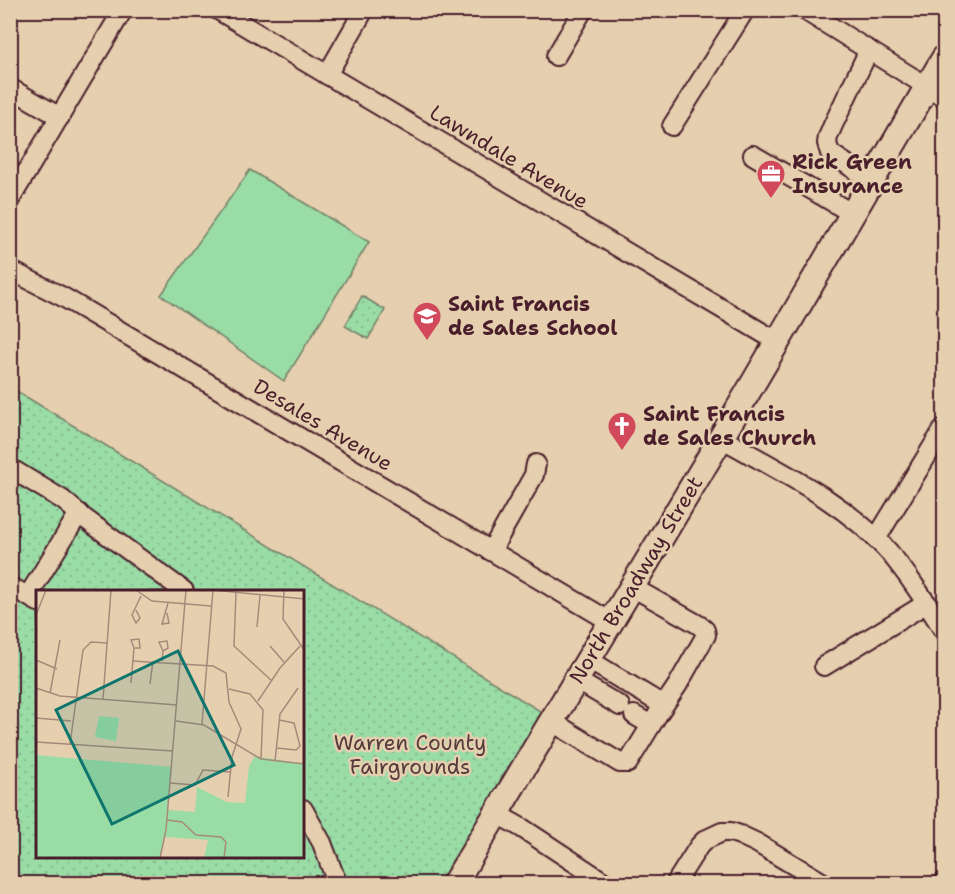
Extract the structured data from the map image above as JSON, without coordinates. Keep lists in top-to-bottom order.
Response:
{
  "streets": {
    "main road": ["North Broadway Street"],
    "street": ["Lawndale Avenue", "Desales Avenue"]
  },
  "crossings": [
    ["Lawndale Avenue", "North Broadway Street"],
    ["Desales Avenue", "North Broadway Street"]
  ],
  "parks": ["Warren County Fairgrounds"],
  "places": {
    "office": ["Rick Green Insurance"],
    "school or university": ["Saint Francis de Sales School"],
    "church": ["Saint Francis de Sales Church"]
  }
}
